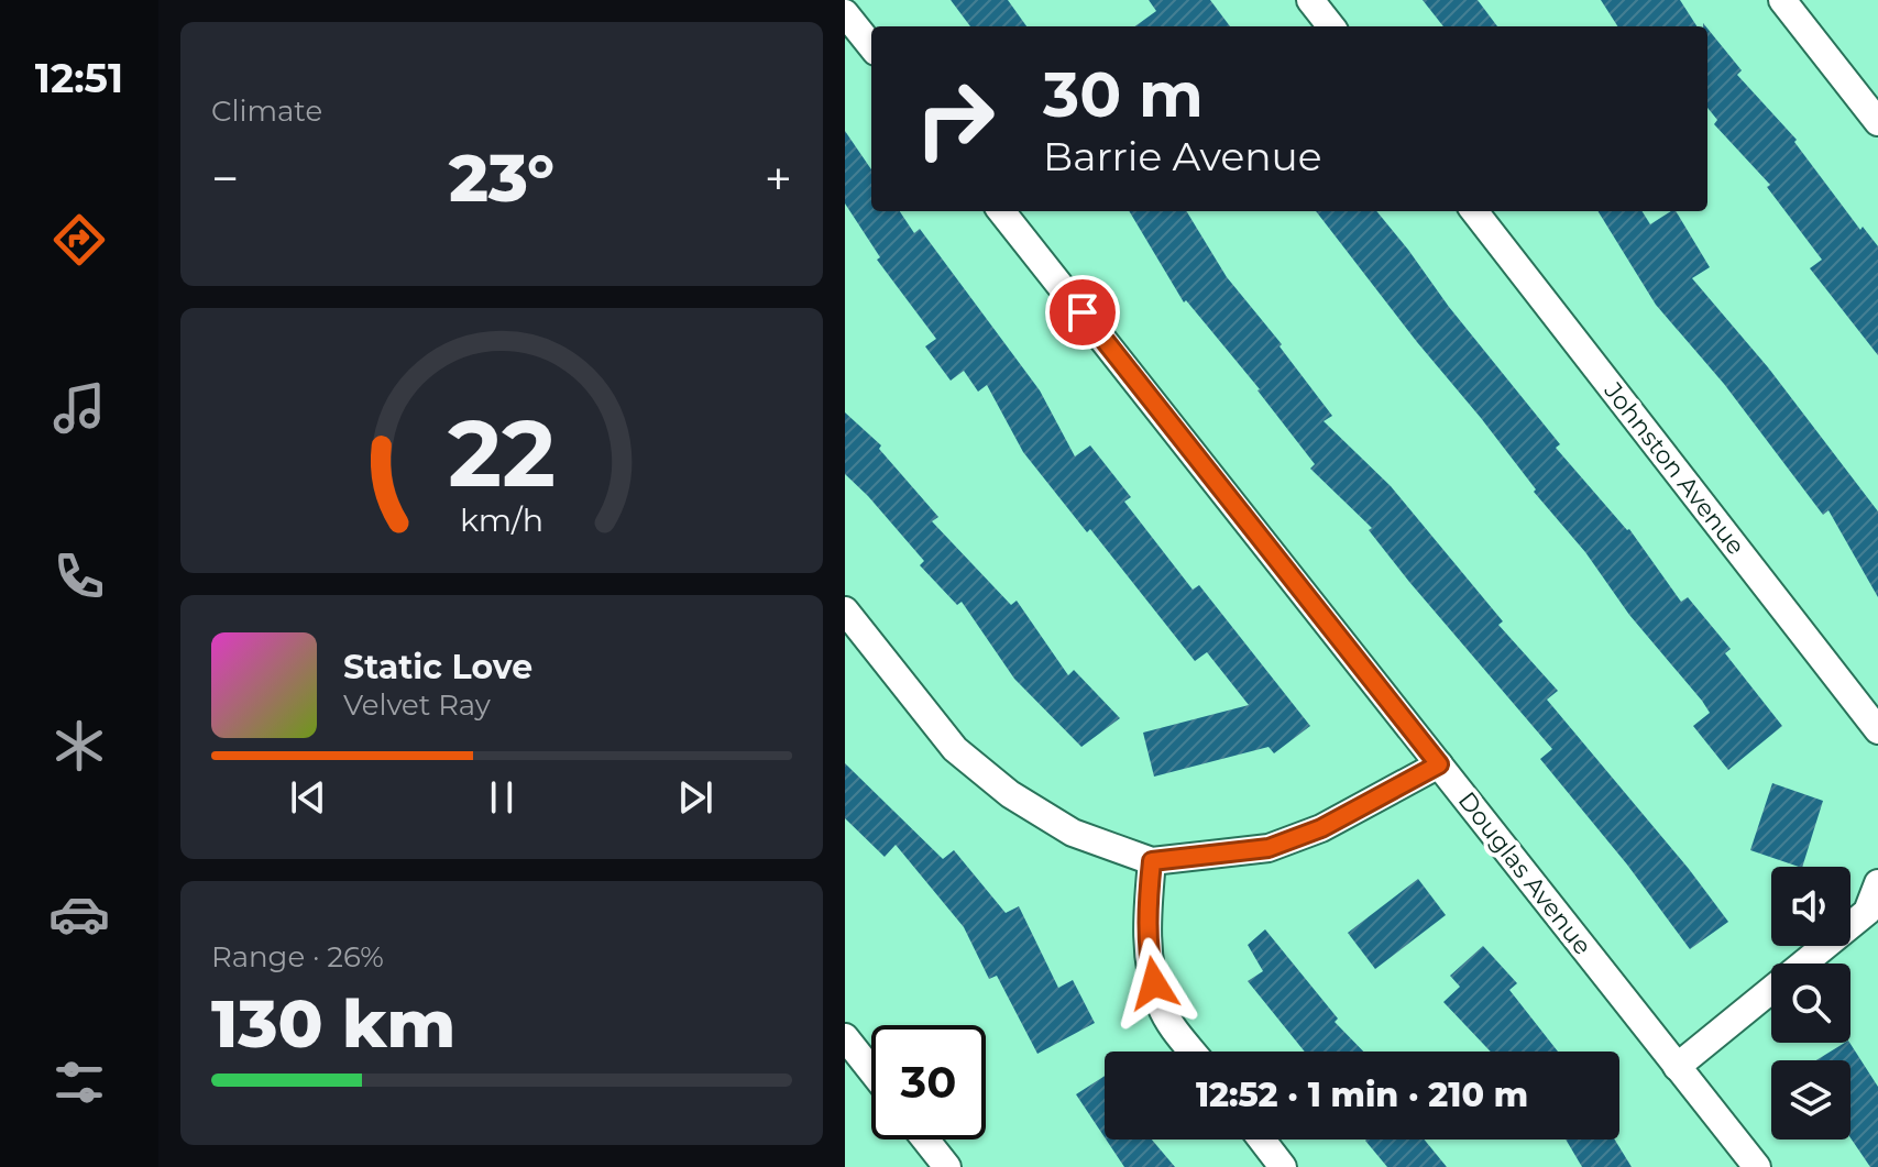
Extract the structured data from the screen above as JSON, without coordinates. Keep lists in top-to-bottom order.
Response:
{
  "streets": {
    "street": ["Johnston Avenue", "Douglas Avenue"]
  },
  "page": {
    "tabs": "12:51",
    "tile": [
      "Climate",
      ["Range · 26%", "130 km"]
    ],
    "turn": ["30 m", "Barrie Avenue"],
    "heat": ["−", "23°", "+"],
    "song": ["Static Love", "Velvet Ray"],
    "limit": "30",
    "trip": "12:52 · 1 min · 210 m",
    "gauge": ["22", "km/h"]
  }
}
